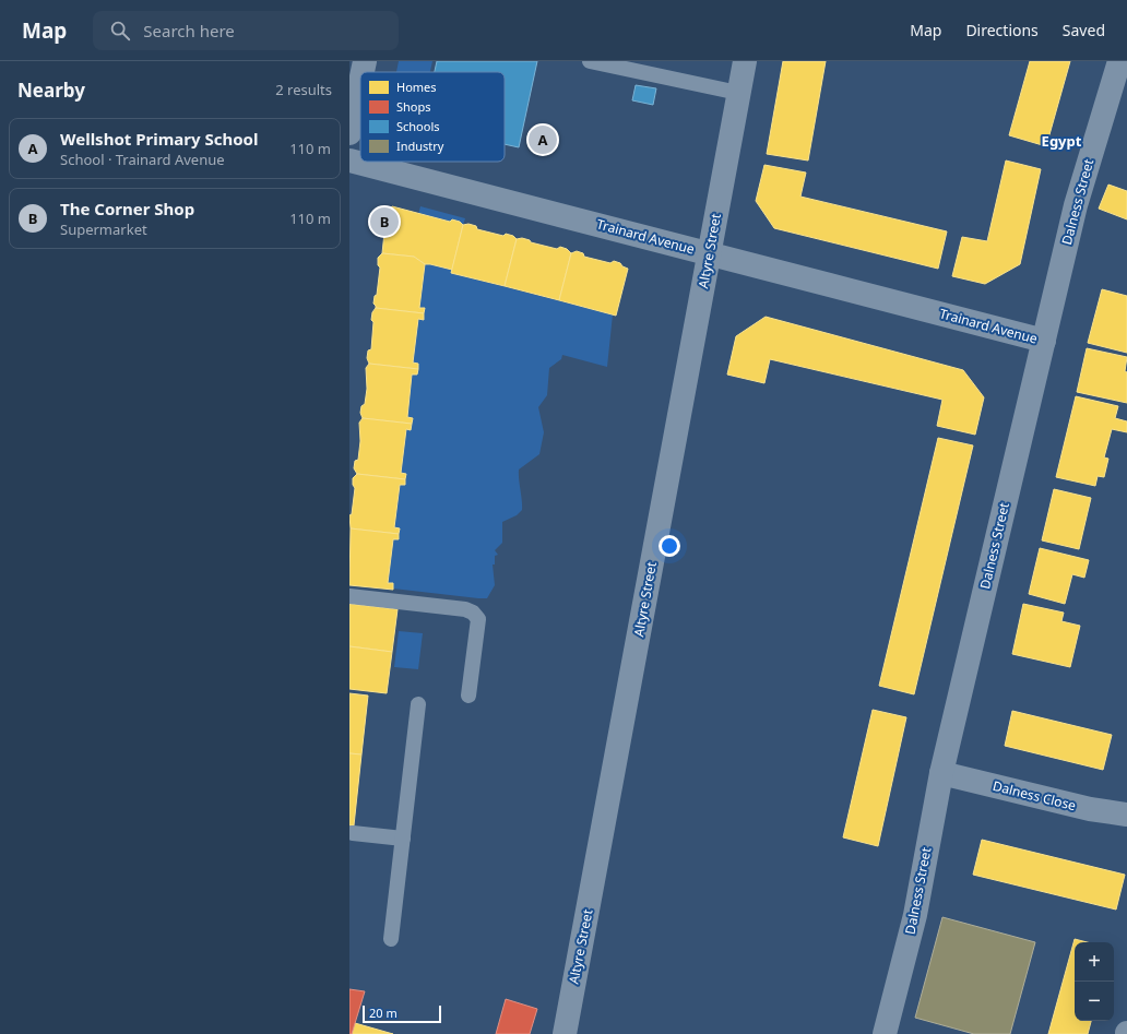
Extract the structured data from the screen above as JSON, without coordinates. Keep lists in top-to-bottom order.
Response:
{
  "streets": {
    "street": [
      "Dalness Street",
      "Trainard Avenue",
      "Altyre Street",
      "Dalness Close"
    ]
  },
  "crossings": [
    ["Dalness Street", "Trainard Avenue"],
    ["Dalness Street", "Dalness Close"],
    ["Trainard Avenue", "Altyre Street"]
  ],
  "districts": ["Egypt"],
  "legend": [
    "Homes",
    "Shops",
    "Schools",
    "Industry"
  ],
  "scale_bar": "20 m",
  "page": {
    "header": "Map",
    "search": "Search here",
    "nav": ["Map", "Directions", "Saved"],
    "heading": ["Nearby", "2 results"],
    "list": [
      {
        "mark": "A",
        "name": "Wellshot Primary School",
        "note": "School · Trainard Avenue",
        "value": "110 m"
      },
      {
        "mark": "B",
        "name": "The Corner Shop",
        "note": "Supermarket",
        "value": "110 m"
      }
    ],
    "pins": ["A", "B"],
    "map_buttons": ["+", "−"],
    "scale": "20 m"
  }
}
